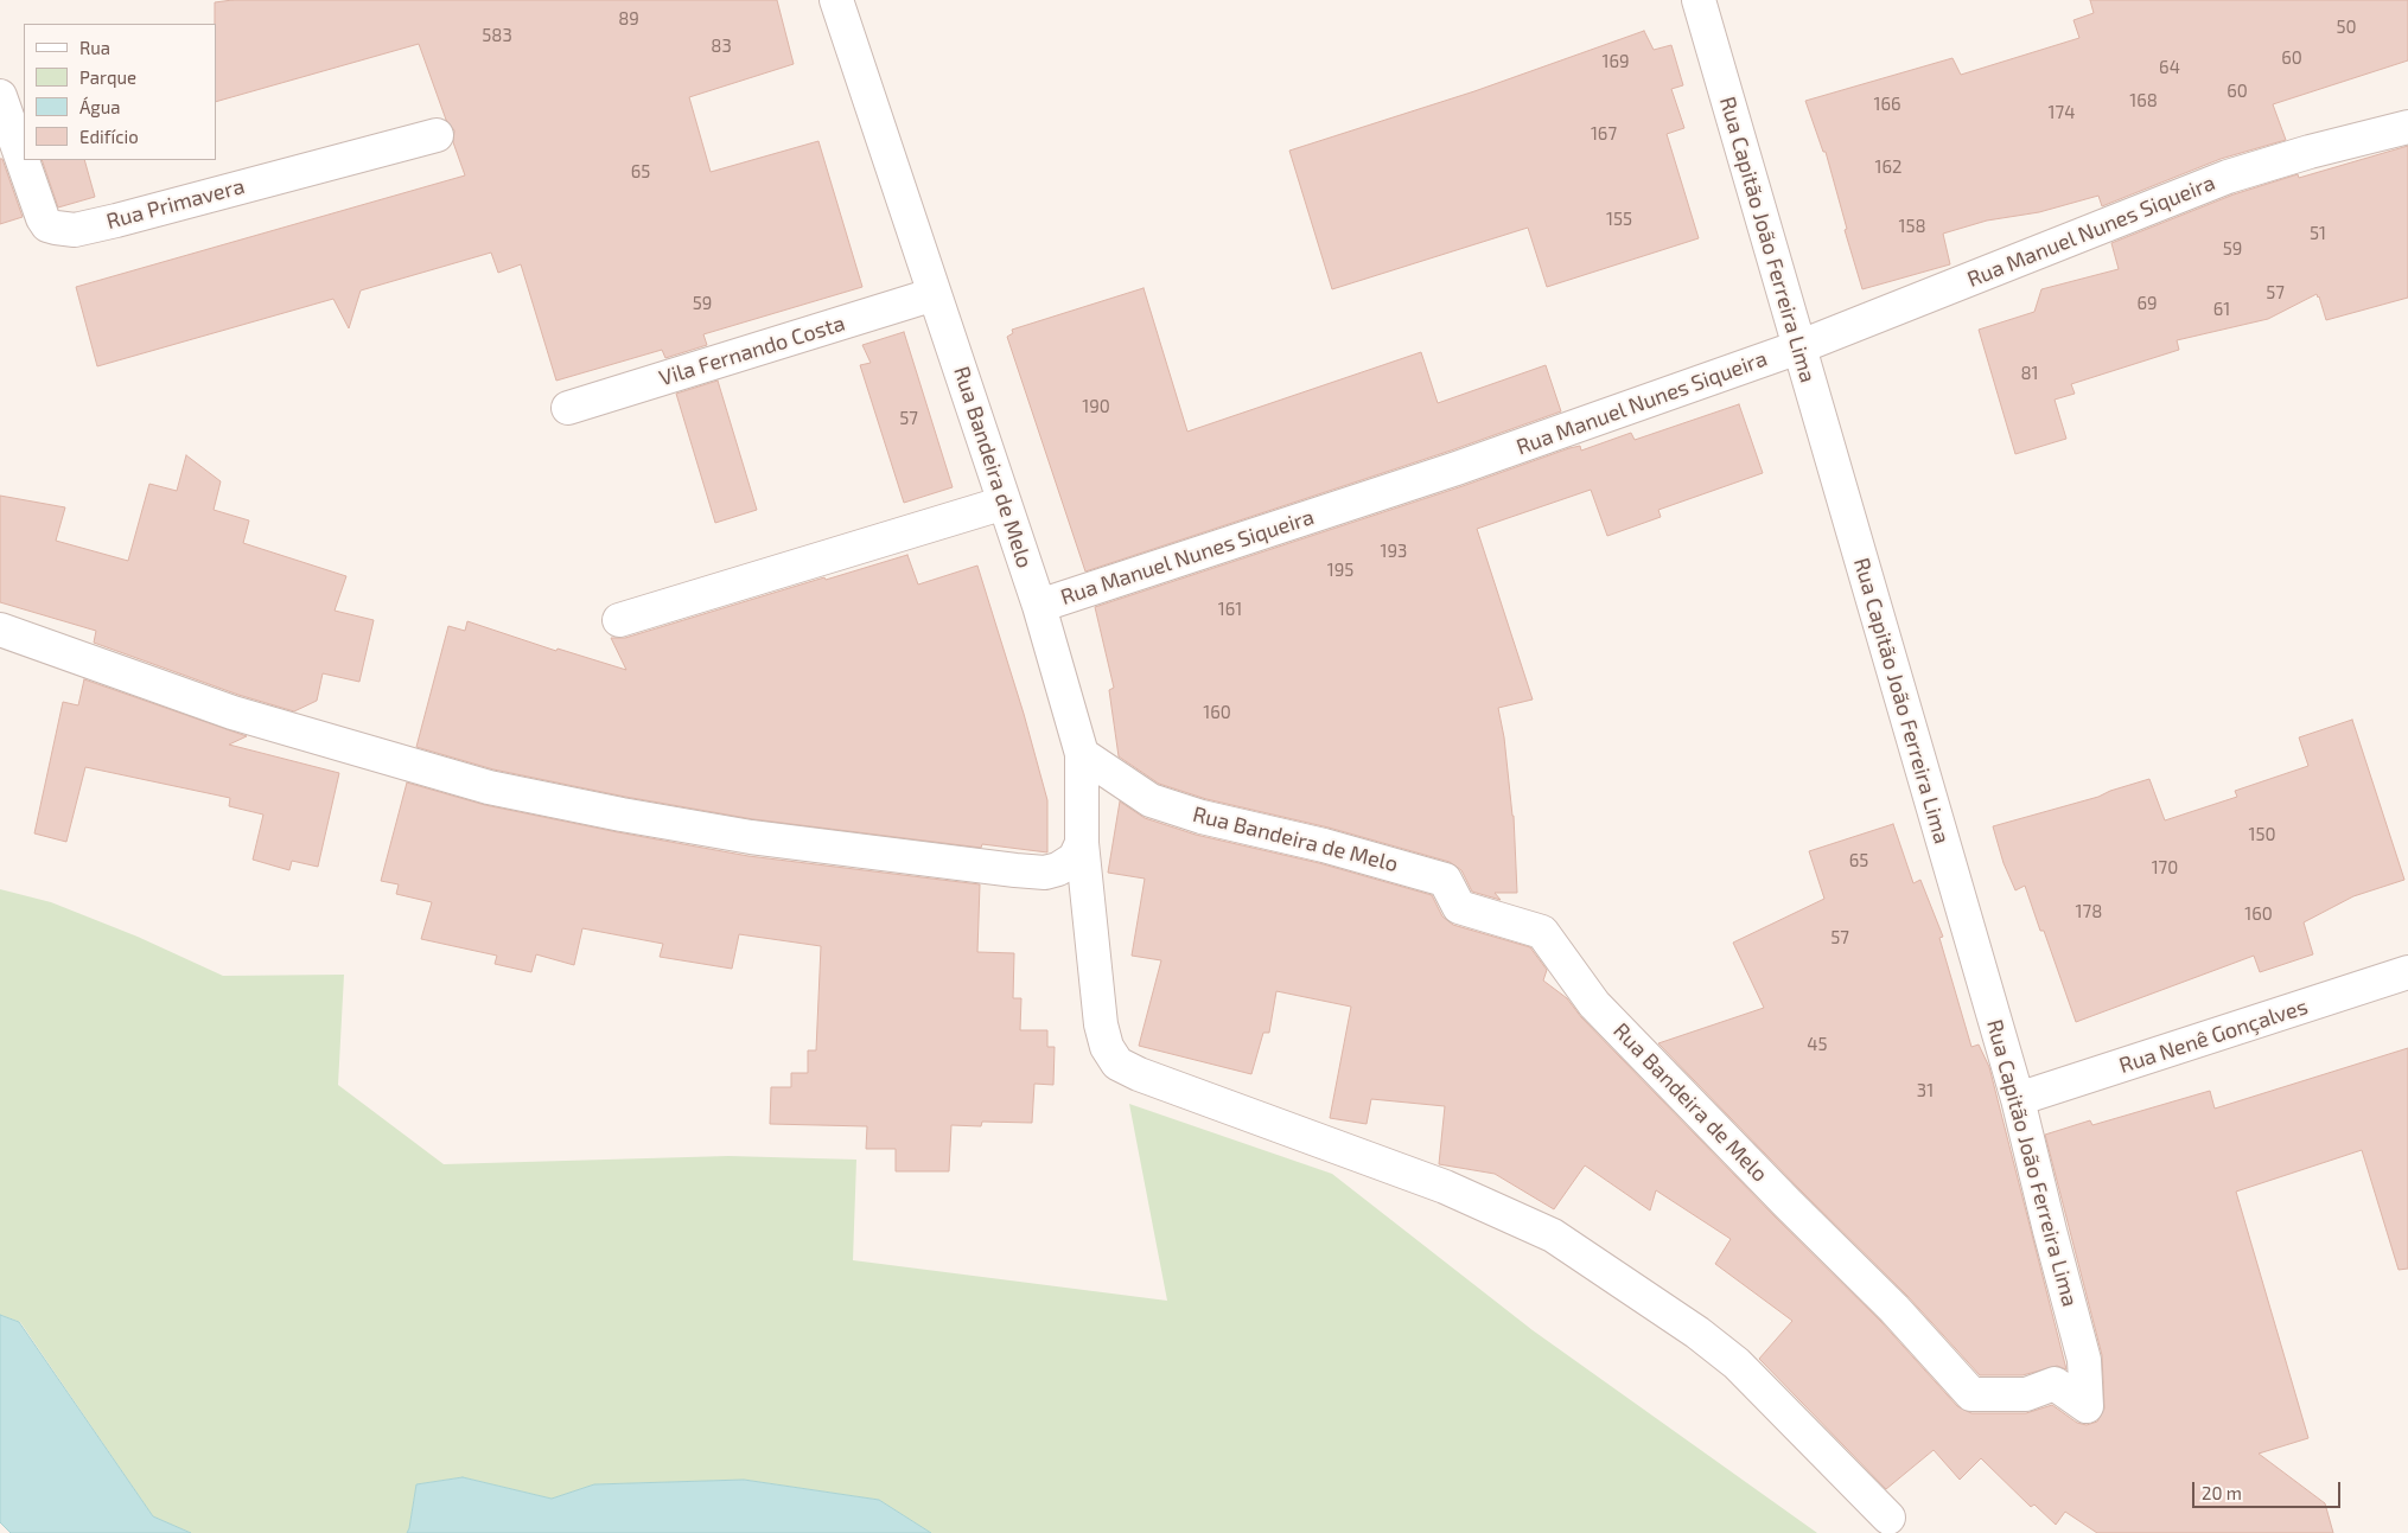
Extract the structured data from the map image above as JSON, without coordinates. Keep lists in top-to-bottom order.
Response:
{
  "streets": {
    "street": [
      "Rua Primavera",
      "Rua Manuel Nunes Siqueira",
      "Rua Capitão João Ferreira Lima",
      "Vila Fernando Costa",
      "Rua Bandeira de Melo",
      "Rua Nenê Gonçalves"
    ]
  },
  "crossings": [
    ["Rua Manuel Nunes Siqueira", "Rua Capitão João Ferreira Lima"],
    ["Rua Manuel Nunes Siqueira", "Rua Bandeira de Melo"],
    ["Rua Capitão João Ferreira Lima", "Rua Bandeira de Melo"],
    ["Rua Capitão João Ferreira Lima", "Rua Nenê Gonçalves"],
    ["Vila Fernando Costa", "Rua Bandeira de Melo"]
  ],
  "house_numbers": [
    "89",
    "50",
    "583",
    "83",
    "60",
    "169",
    "64",
    "60",
    "168",
    "166",
    "174",
    "167",
    "162",
    "65",
    "155",
    "158",
    "51",
    "59",
    "57",
    "59",
    "69",
    "61",
    "81",
    "190",
    "57",
    "193",
    "195",
    "161",
    "160",
    "150",
    "65",
    "170",
    "178",
    "160",
    "57",
    "45",
    "31"
  ],
  "legend": [
    "Rua",
    "Parque",
    "Água",
    "Edifício"
  ],
  "scale_bar": "20 m"
}
